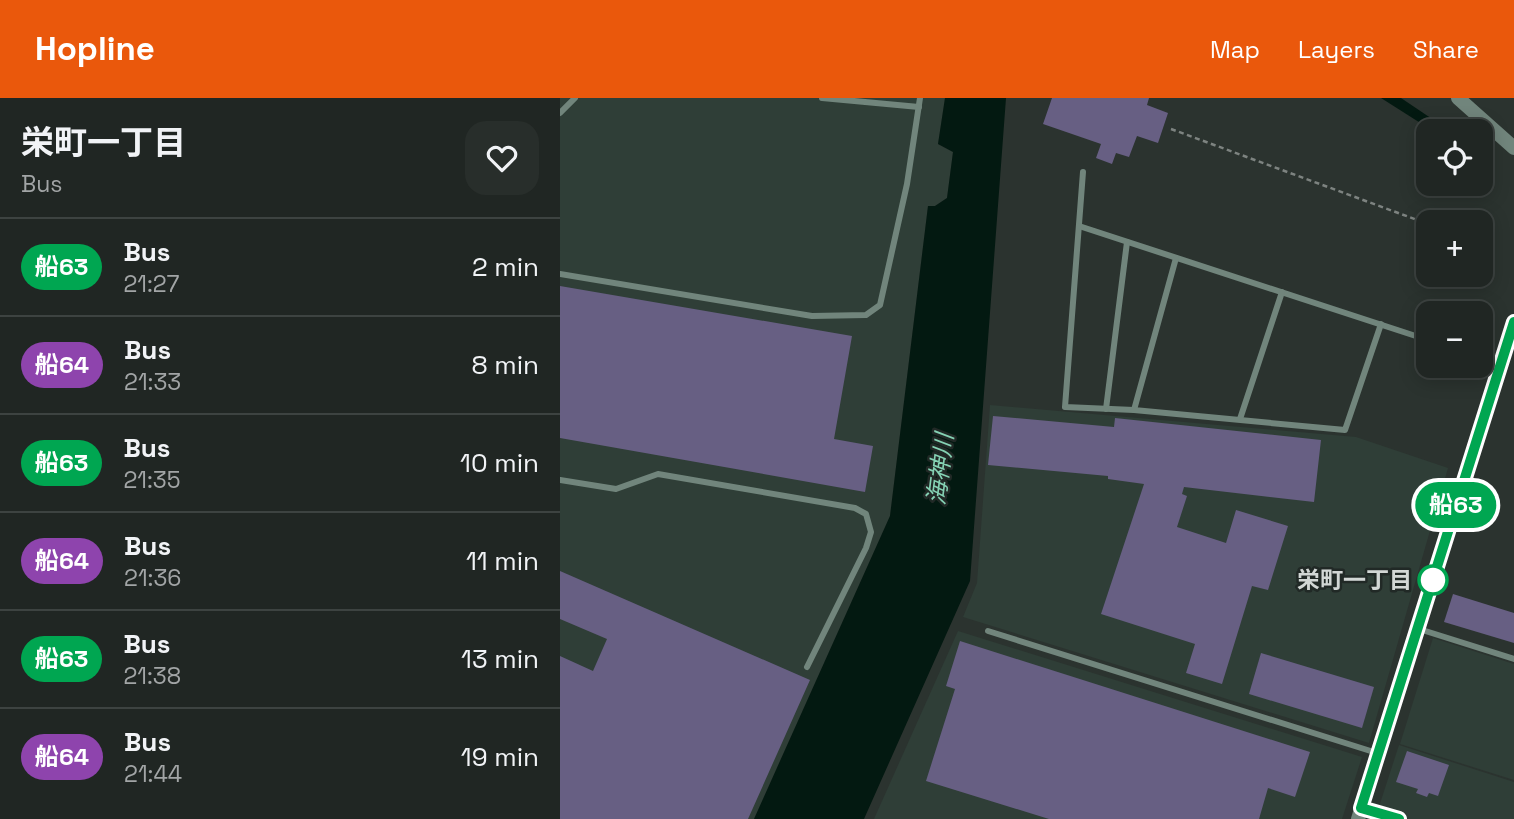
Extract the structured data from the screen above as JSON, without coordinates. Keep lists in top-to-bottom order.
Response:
{
  "water": ["海神川"],
  "places": ["栄町一丁目"],
  "lines": ["bus line 船63"],
  "page": {
    "header": "Hopline",
    "nav": ["Map", "Layers", "Share"],
    "heading": ["栄町一丁目", "Bus"],
    "on_map": "船63",
    "map_buttons": ["+", "−"],
    "list": [
      {
        "mark": "船63",
        "name": "Bus",
        "note": "21:27",
        "value": "2 min"
      },
      {
        "mark": "船64",
        "name": "Bus",
        "note": "21:33",
        "value": "8 min"
      },
      {
        "mark": "船63",
        "name": "Bus",
        "note": "21:35",
        "value": "10 min"
      },
      {
        "mark": "船64",
        "name": "Bus",
        "note": "21:36",
        "value": "11 min"
      },
      {
        "mark": "船63",
        "name": "Bus",
        "note": "21:38",
        "value": "13 min"
      },
      {
        "mark": "船64",
        "name": "Bus",
        "note": "21:44",
        "value": "19 min"
      }
    ]
  }
}
